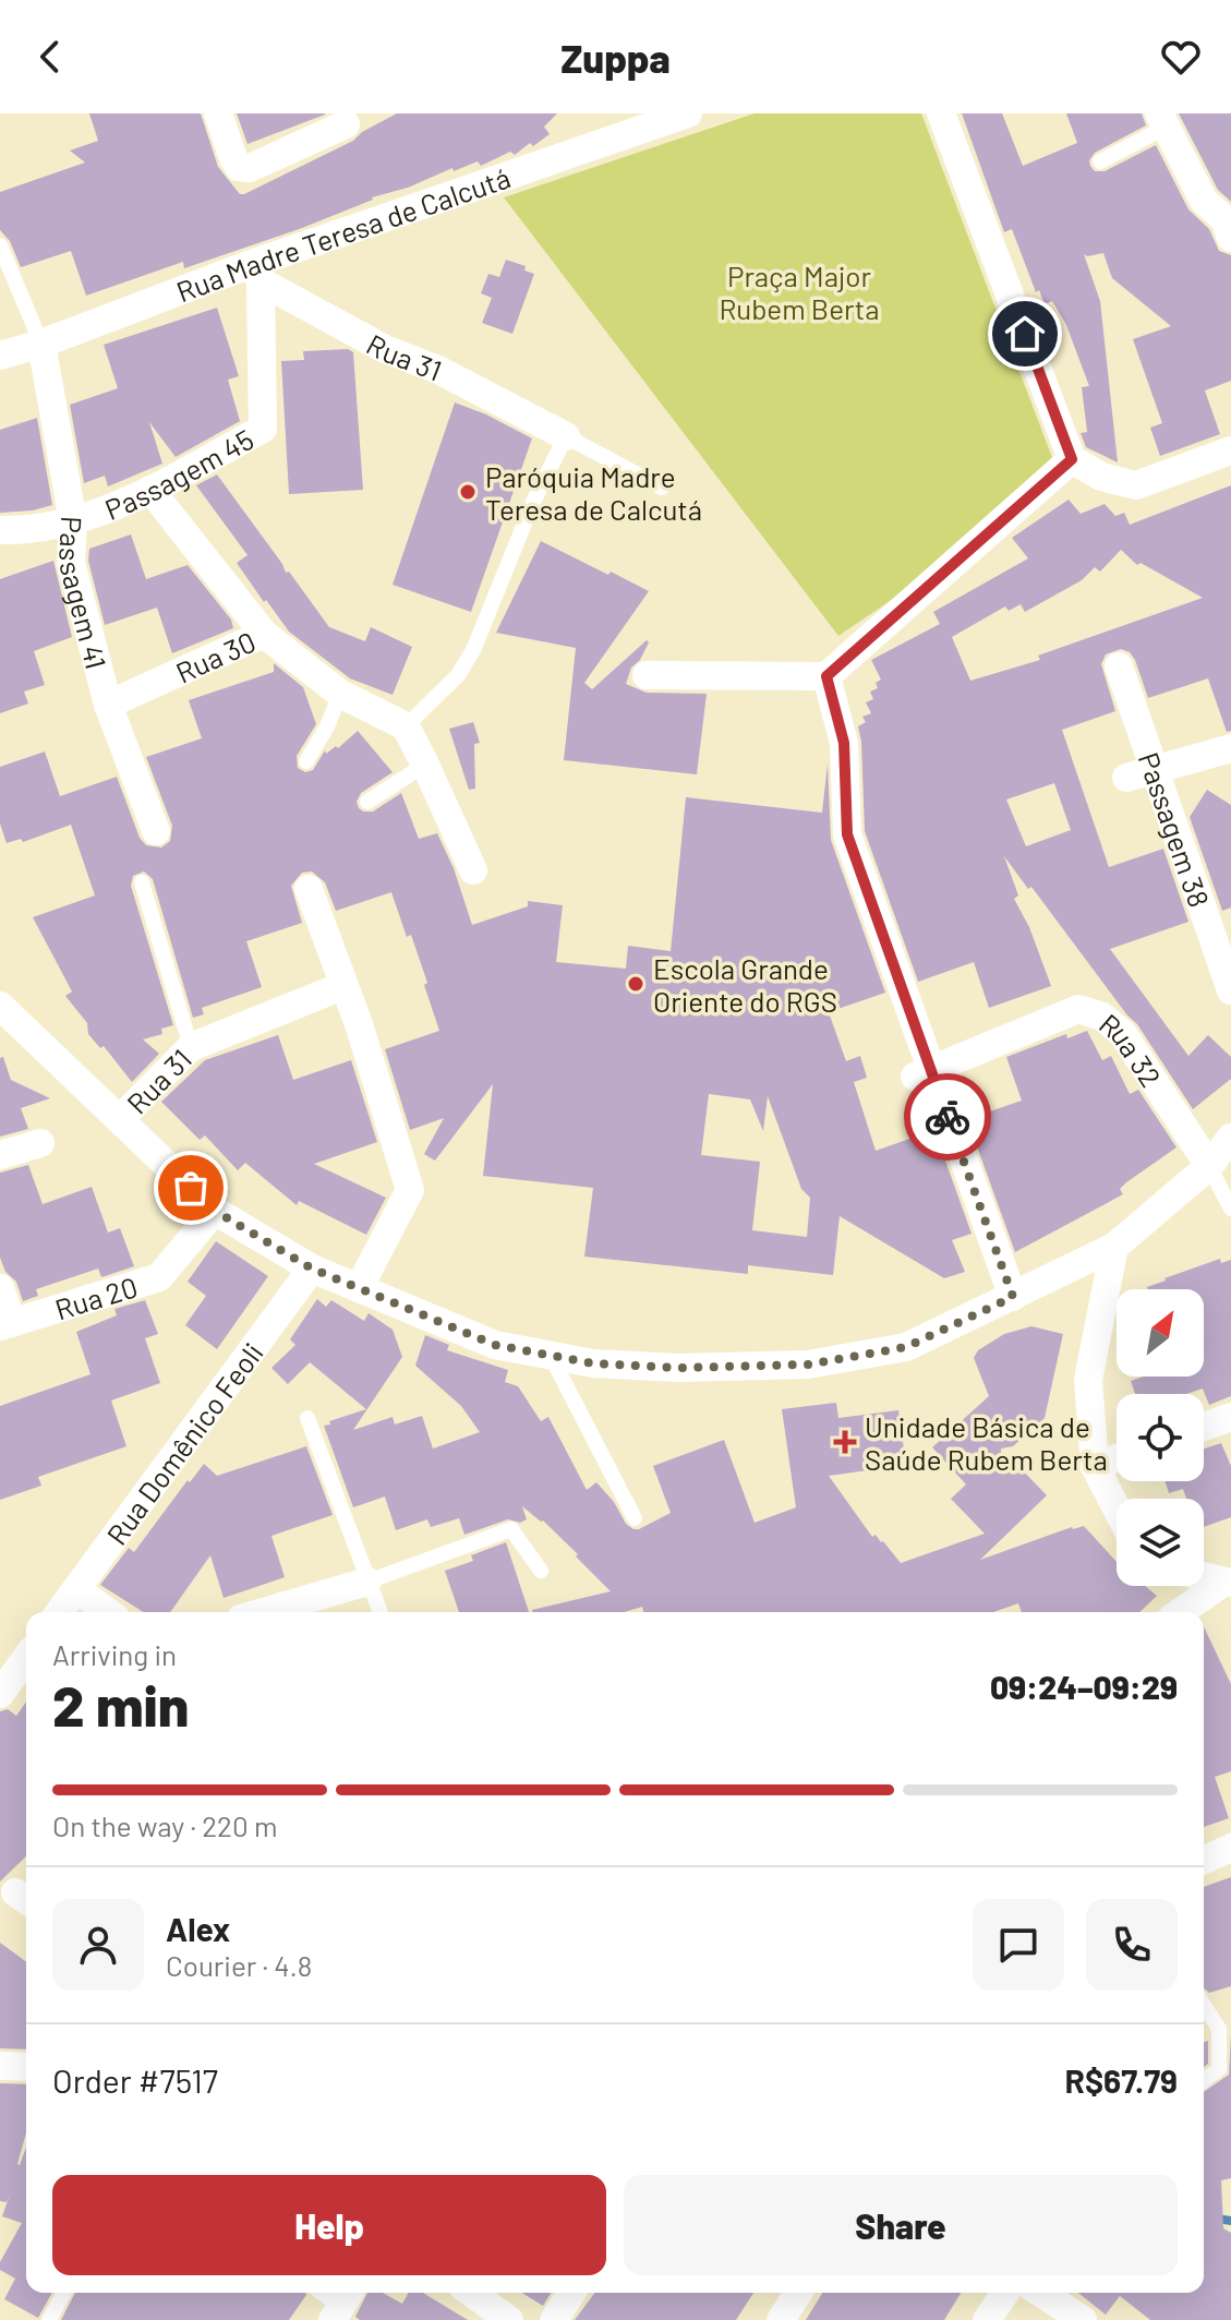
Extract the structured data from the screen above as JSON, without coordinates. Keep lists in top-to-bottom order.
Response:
{
  "streets": {
    "street": [
      "Rua Madre Teresa de Calcutá",
      "Rua 31",
      "Passagem 45",
      "Passagem 41",
      "Rua 30",
      "Passagem 38",
      "Rua 32",
      "Rua 20",
      "Rua Domênico Feoli"
    ]
  },
  "crossings": [
    ["Rua Madre Teresa de Calcutá", "Rua 31"],
    ["Rua Madre Teresa de Calcutá", "Passagem 45"],
    ["Rua Madre Teresa de Calcutá", "Passagem 41"],
    ["Rua 31", "Passagem 45"],
    ["Passagem 45", "Passagem 41"],
    ["Passagem 41", "Rua 30"]
  ],
  "parks": ["Praça Major Rubem Berta"],
  "places": {
    "other": ["Paróquia Madre Teresa de Calcutá", "Escola Grande Oriente do RGS"],
    "health": ["Unidade Básica de Saúde Rubem Berta"]
  },
  "north": "top right",
  "page": {
    "header": "Zuppa",
    "heading": ["2 min", "Arriving in", "09:24–09:29"],
    "panel": [
      "Alex",
      "Courier · 4.8",
      "Order #7517",
      "R$67.79"
    ],
    "bar": "On the way · 220 m",
    "buttons": ["Help", "Share"]
  }
}
